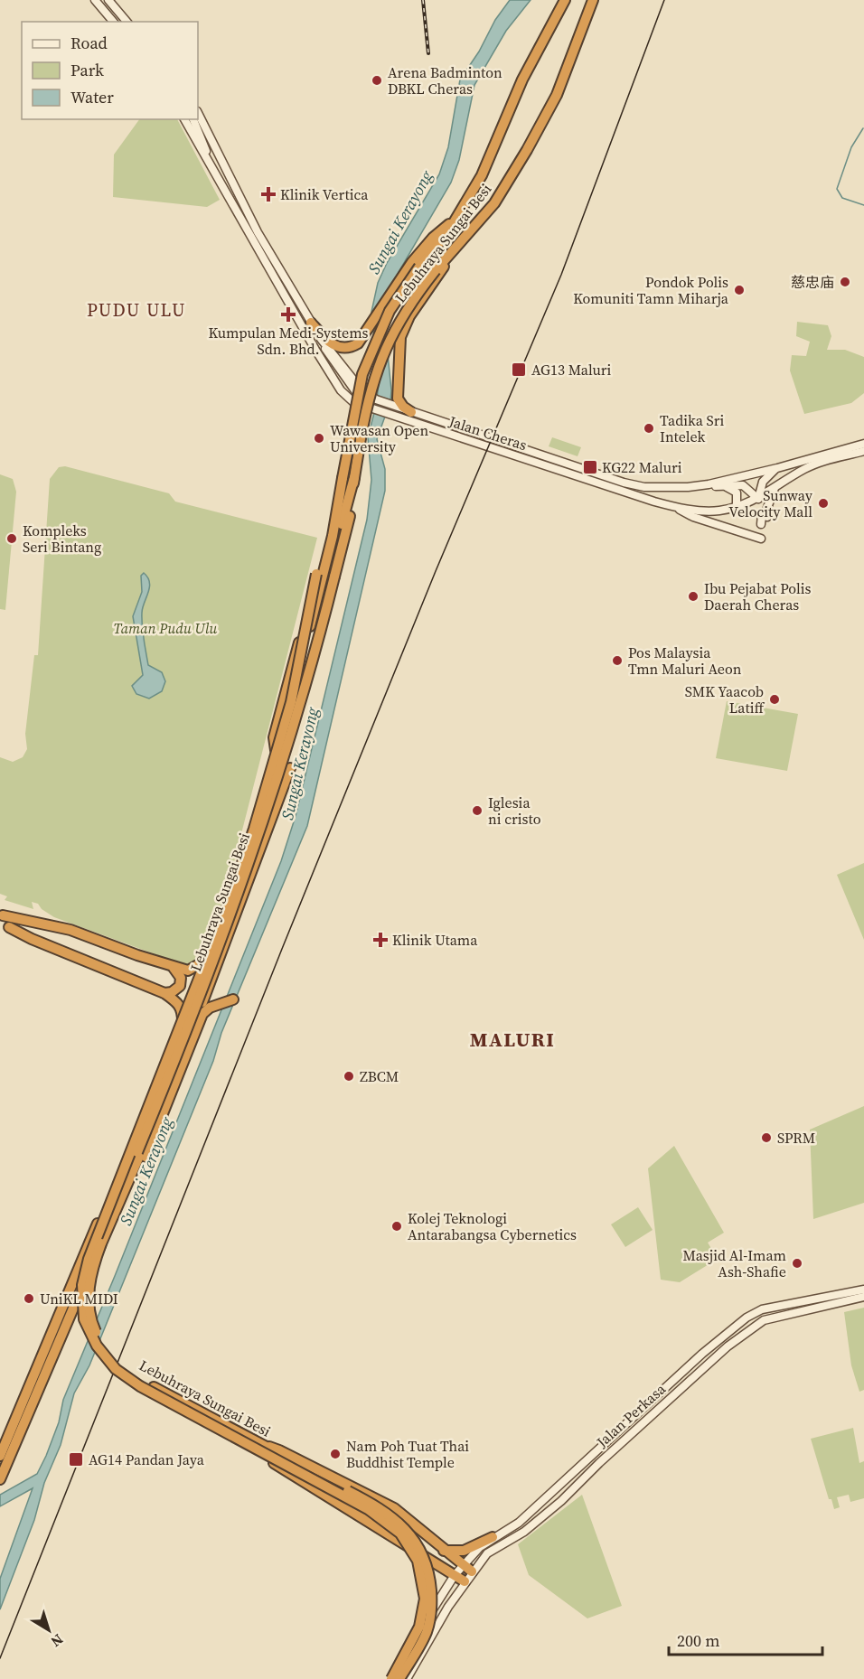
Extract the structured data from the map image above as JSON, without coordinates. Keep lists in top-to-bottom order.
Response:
{
  "streets": {
    "highway": ["Lebuhraya Sungai Besi"],
    "main road": ["Jalan Cheras", "Jalan Perkasa"]
  },
  "crossings": [
    ["Lebuhraya Sungai Besi", "Jalan Perkasa"]
  ],
  "districts": ["PUDU ULU", "MALURI"],
  "water": ["Sungai Kerayong"],
  "parks": ["Taman Pudu Ulu"],
  "places": {
    "other": [
      "Arena Badminton DBKL Cheras",
      "慈忠庙",
      "Pondok Polis Komuniti Tamn Miharja",
      "Tadika Sri Intelek",
      "Wawasan Open University",
      "Sunway Velocity Mall",
      "Kompleks Seri Bintang",
      "Ibu Pejabat Polis Daerah Cheras",
      "Pos Malaysia Tmn Maluri Aeon",
      "SMK Yaacob Latiff",
      "Iglesia ni cristo",
      "ZBCM",
      "SPRM",
      "Kolej Teknologi Antarabangsa Cybernetics",
      "Masjid Al-Imam Ash-Shafie",
      "UniKL MIDI",
      "Nam Poh Tuat Thai Buddhist Temple"
    ],
    "health": ["Klinik Vertica", "Kumpulan Medi-Systems Sdn. Bhd.", "Klinik Utama"],
    "transit": ["AG13 Maluri", "KG22 Maluri", "AG14 Pandan Jaya"]
  },
  "legend": ["Road", "Park", "Water"],
  "scale_bar": "200 m",
  "north": "bottom right"
}
